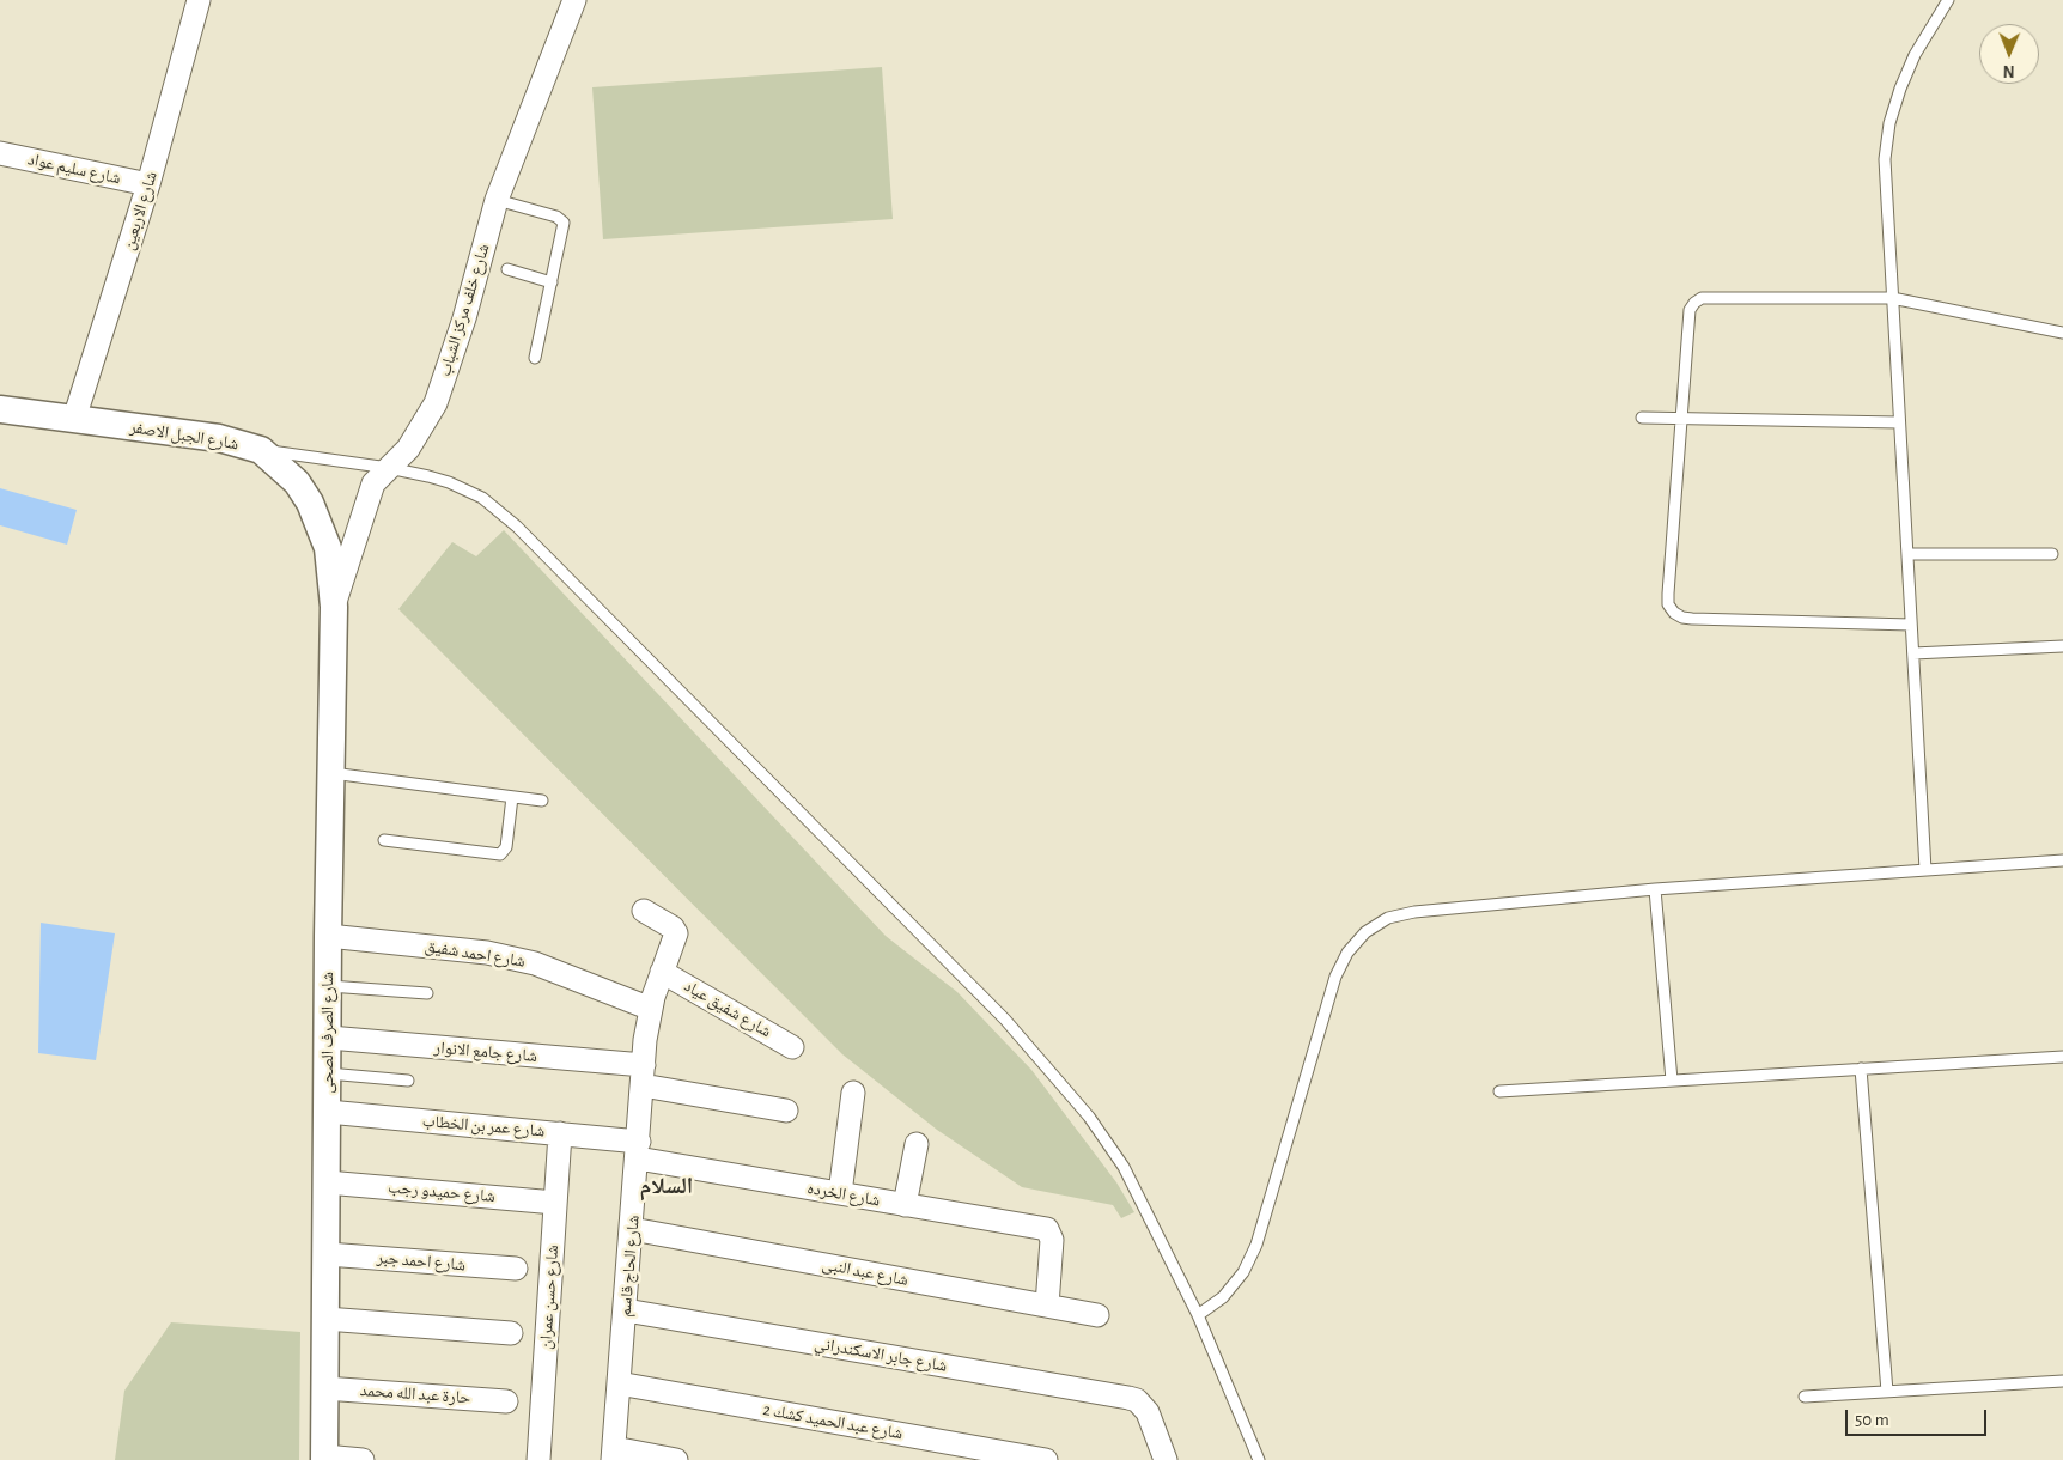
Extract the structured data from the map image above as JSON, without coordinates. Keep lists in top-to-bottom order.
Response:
{
  "streets": {
    "street": [
      "شارع سليم عواد",
      "شارع الاربعين",
      "شارع خلف مركز الشباب",
      "شارع الجبل الاصفر",
      "شارع احمد شفيق",
      "شارع شفيق عياد",
      "شارع الصرف الصحى",
      "شارع جامع الانوار",
      "شارع عمر بن الخطاب",
      "شارع حميدو رجب",
      "شارع الخرده",
      "شارع احمد جبر",
      "شارع الحاج قاسم",
      "شارع عبد النبى",
      "شارع حسن عمران",
      "شارع جابر الاسكندراني",
      "حارة عبد الله محمد",
      "شارع عبد الحميد كشك 2"
    ]
  },
  "crossings": [
    ["شارع سليم عواد", "شارع الاربعين"],
    ["شارع الاربعين", "شارع الجبل الاصفر"],
    ["شارع خلف مركز الشباب", "شارع الجبل الاصفر"],
    ["شارع خلف مركز الشباب", "شارع الصرف الصحى"],
    ["شارع الجبل الاصفر", "شارع الصرف الصحى"],
    ["شارع احمد شفيق", "شارع الصرف الصحى"],
    ["شارع احمد شفيق", "شارع الحاج قاسم"],
    ["شارع شفيق عياد", "شارع الحاج قاسم"],
    ["شارع الصرف الصحى", "شارع جامع الانوار"],
    ["شارع الصرف الصحى", "شارع عمر بن الخطاب"],
    ["شارع الصرف الصحى", "شارع حميدو رجب"],
    ["شارع الصرف الصحى", "شارع احمد جبر"],
    ["شارع الصرف الصحى", "حارة عبد الله محمد"],
    ["شارع جامع الانوار", "شارع الحاج قاسم"],
    ["شارع عمر بن الخطاب", "شارع الخرده"],
    ["شارع عمر بن الخطاب", "شارع الحاج قاسم"],
    ["شارع عمر بن الخطاب", "شارع حسن عمران"],
    ["شارع حميدو رجب", "شارع حسن عمران"],
    ["شارع الخرده", "شارع الحاج قاسم"],
    ["شارع الخرده", "شارع عبد النبى"],
    ["شارع الحاج قاسم", "شارع عبد النبى"],
    ["شارع الحاج قاسم", "شارع جابر الاسكندراني"],
    ["شارع الحاج قاسم", "شارع عبد الحميد كشك 2"]
  ],
  "districts": ["السلام"],
  "scale_bar": "50 m",
  "north": "bottom"
}
